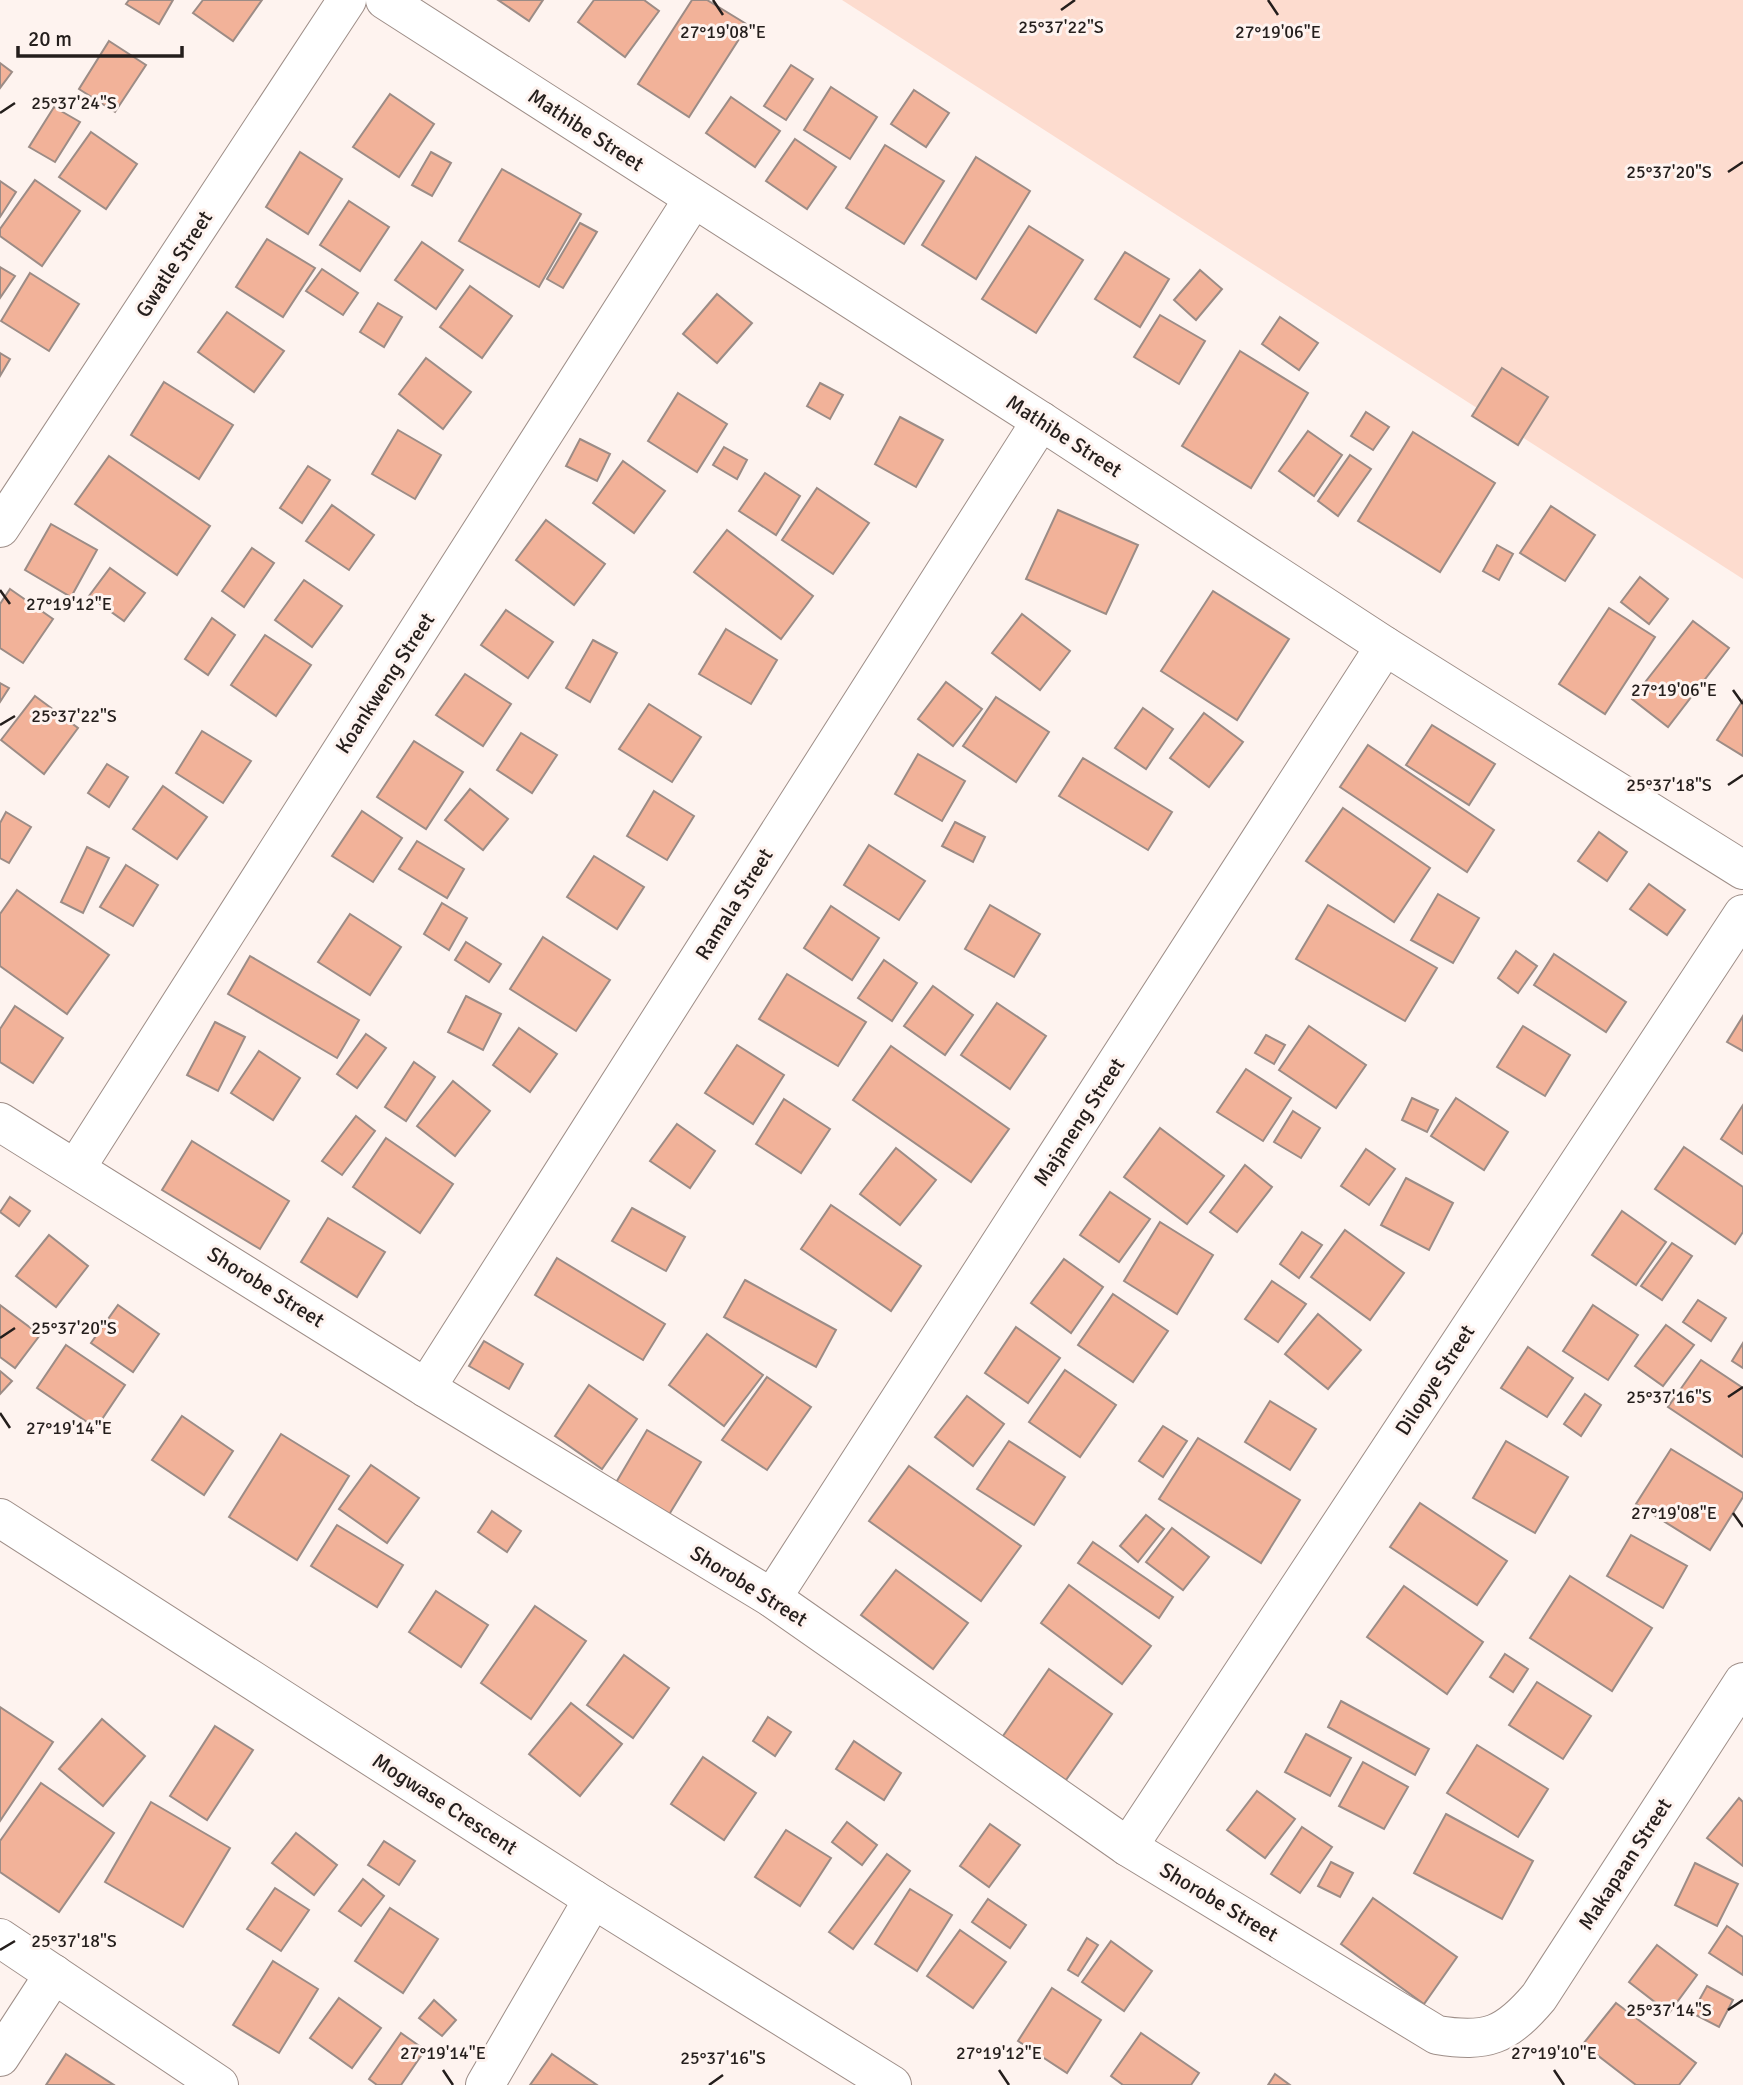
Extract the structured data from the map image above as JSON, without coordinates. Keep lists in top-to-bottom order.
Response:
{
  "streets": {
    "street": [
      "Mathibe Street",
      "Gwatle Street",
      "Koankweng Street",
      "Ramala Street",
      "Majaneng Street",
      "Shorobe Street",
      "Dilopye Street",
      "Mogwase Crescent",
      "Makapaan Street"
    ]
  },
  "crossings": [
    ["Mathibe Street", "Koankweng Street"],
    ["Mathibe Street", "Ramala Street"],
    ["Mathibe Street", "Majaneng Street"],
    ["Koankweng Street", "Shorobe Street"],
    ["Ramala Street", "Shorobe Street"],
    ["Majaneng Street", "Shorobe Street"],
    ["Shorobe Street", "Dilopye Street"],
    ["Shorobe Street", "Makapaan Street"]
  ],
  "scale_bar": "20 m",
  "coordinates": [
    "25°37'22\"S",
    "27°19'08\"E",
    "27°19'06\"E",
    "25°37'24\"S",
    "25°37'20\"S",
    "27°19'12\"E",
    "25°37'18\"S",
    "25°37'16\"S",
    "27°19'14\"E",
    "25°37'14\"S",
    "27°19'10\"E"
  ]
}
